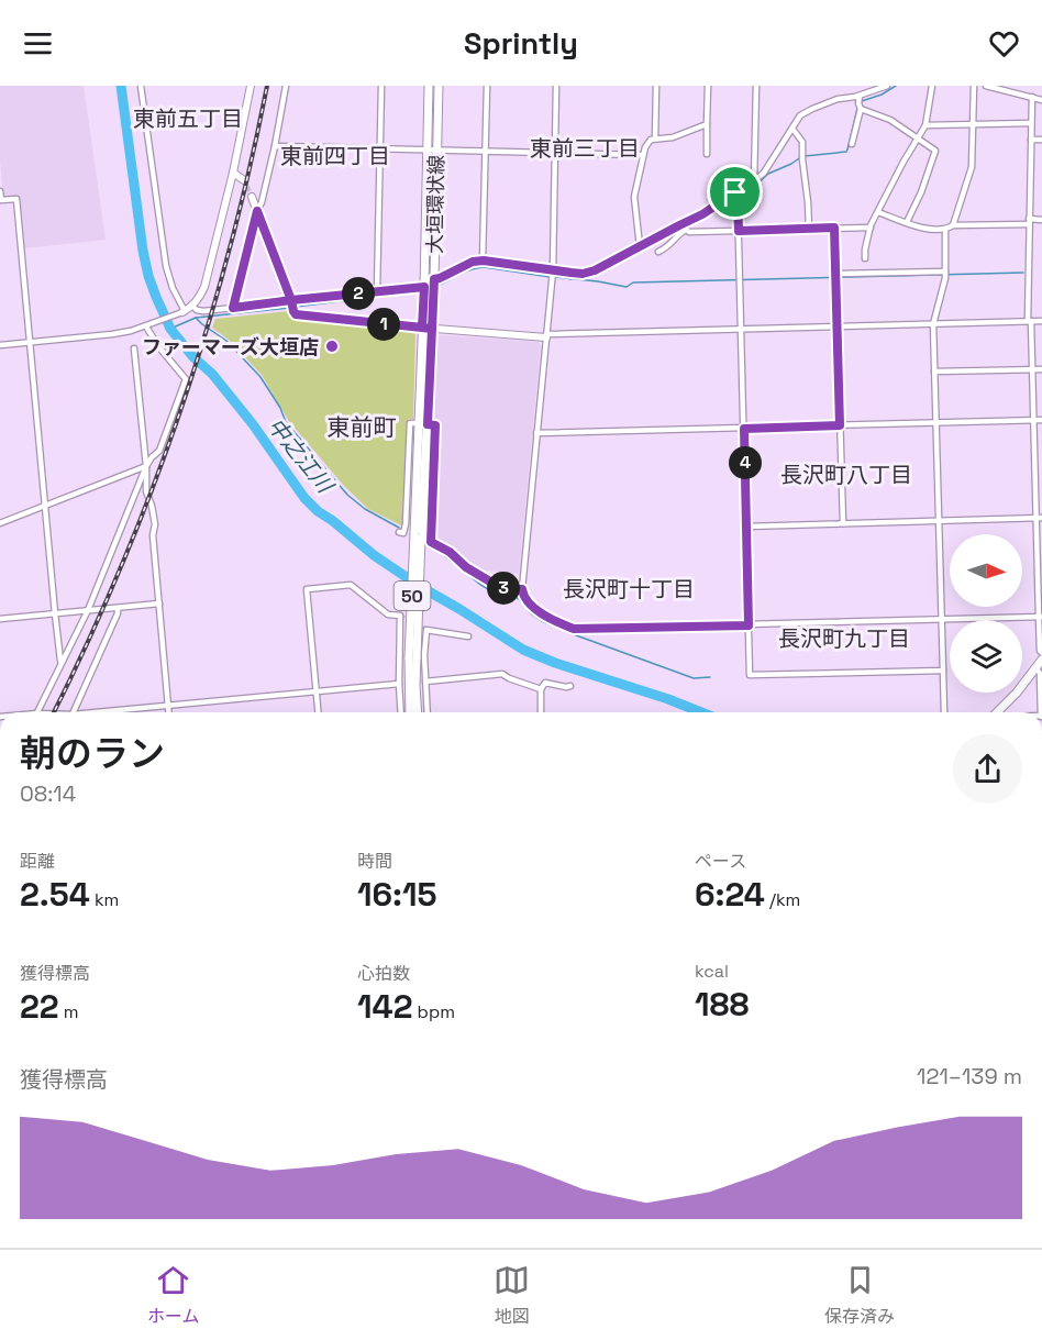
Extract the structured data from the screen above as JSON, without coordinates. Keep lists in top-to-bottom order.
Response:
{
  "streets": {
    "main road": ["大垣環状線", "50"]
  },
  "districts": [
    "東前五丁目",
    "東前三丁目",
    "東前四丁目",
    "東前町",
    "長沢町八丁目",
    "長沢町十丁目",
    "長沢町九丁目"
  ],
  "water": ["中之江川"],
  "places": ["ファーマーズ大垣店"],
  "north": "right",
  "page": {
    "header": "Sprintly",
    "pins": [
      "2",
      "1",
      "4",
      "3"
    ],
    "heading": ["朝のラン", "08:14"],
    "stats": [
      ["距離", "2.54 km"],
      ["時間", "16:15"],
      ["ペース", "6:24 /km"],
      ["獲得標高", "22 m"],
      ["心拍数", "142 bpm"],
      ["kcal", "188"]
    ],
    "chart": ["獲得標高", "121–139 m"],
    "tabs": ["ホーム", "地図", "保存済み"]
  }
}
